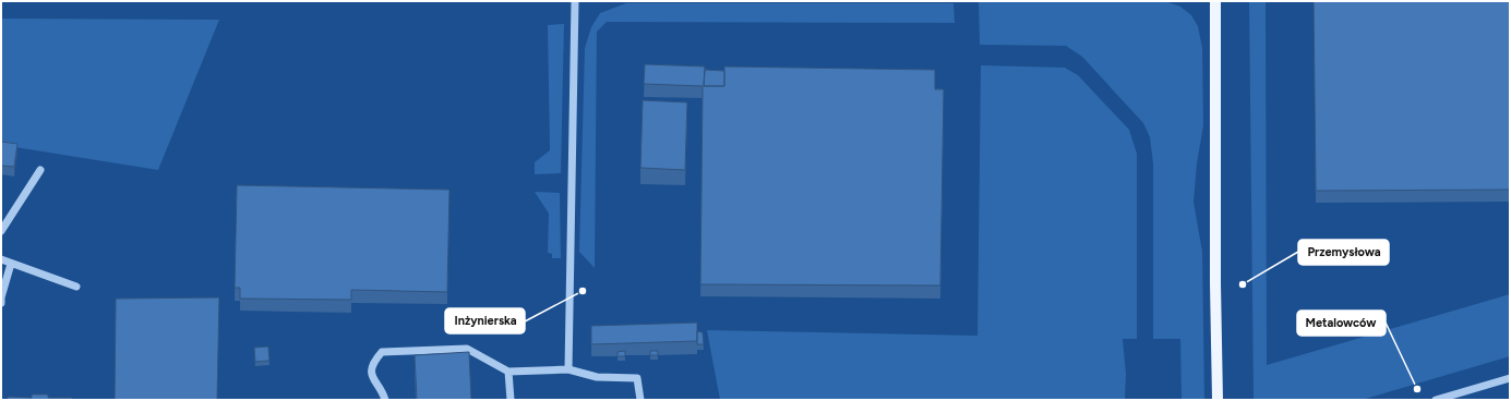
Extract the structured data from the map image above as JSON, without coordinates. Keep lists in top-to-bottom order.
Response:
{
  "places": ["Przemysłowa", "Inżynierska", "Metalowców"]
}
